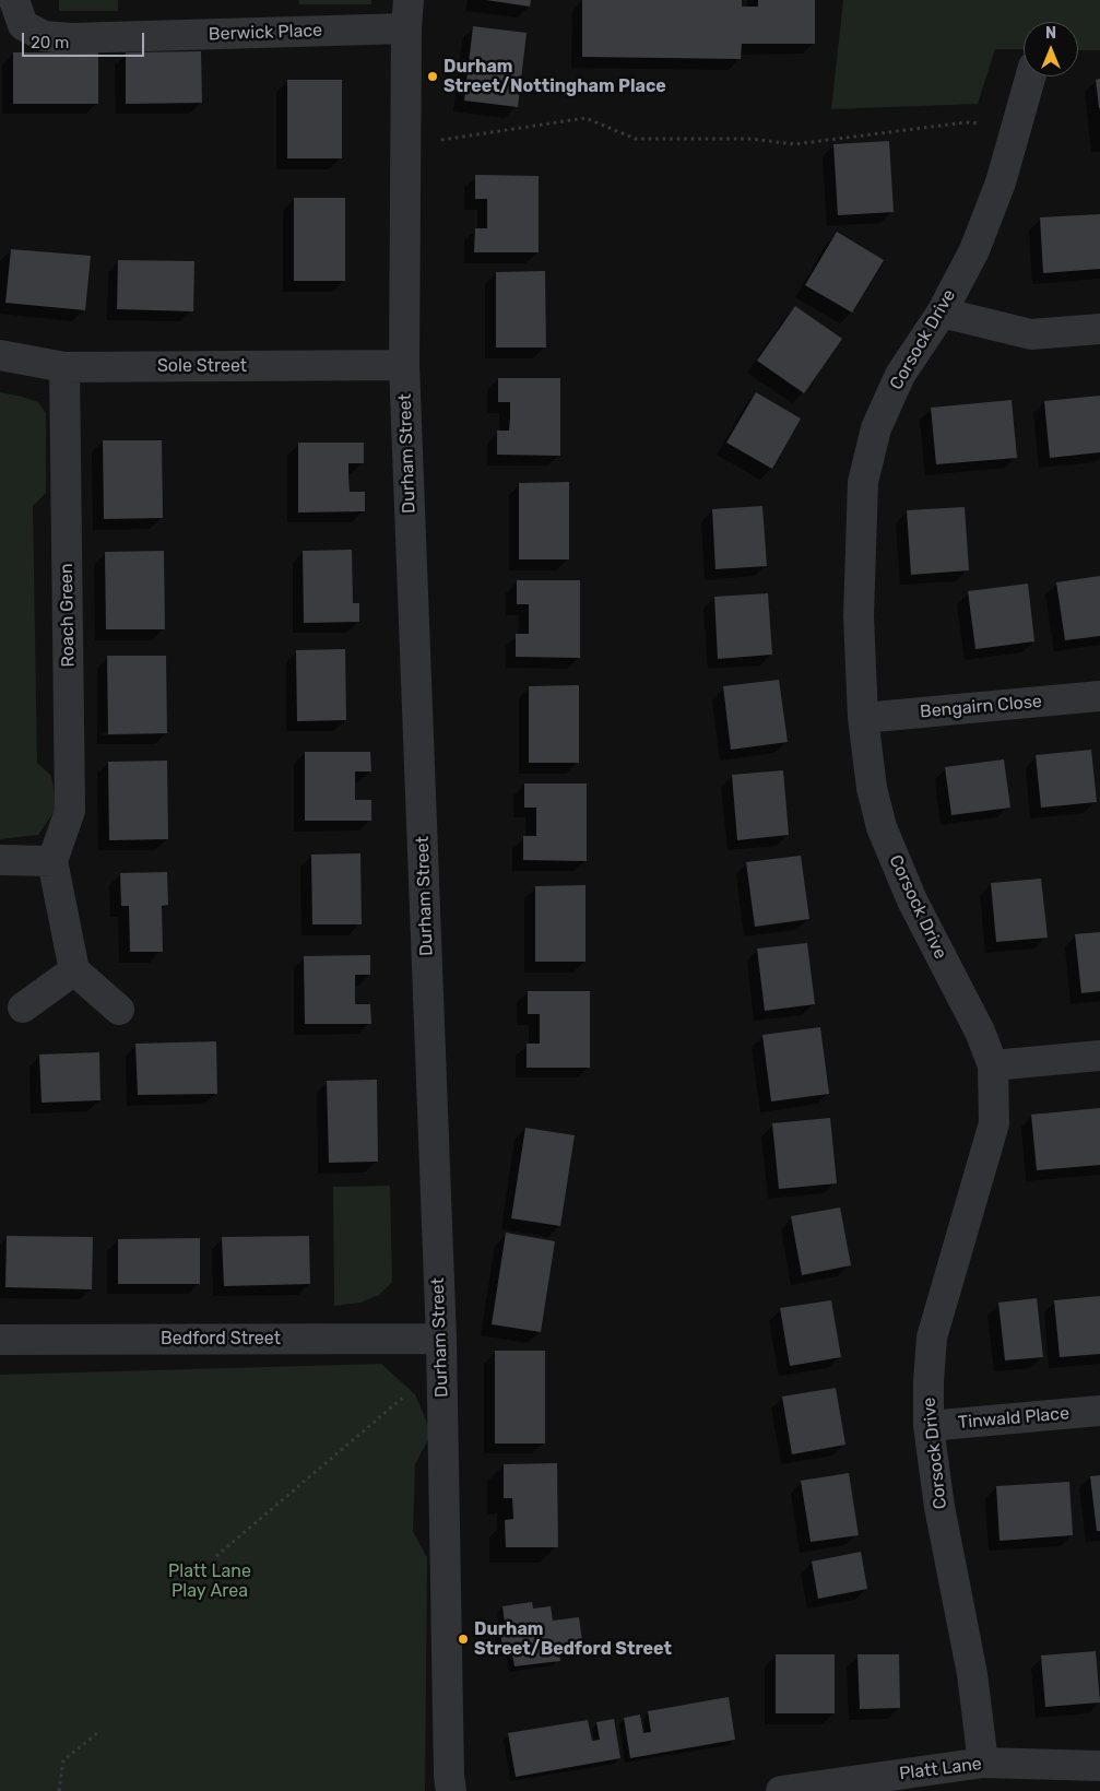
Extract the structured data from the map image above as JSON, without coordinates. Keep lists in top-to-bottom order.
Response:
{
  "streets": {
    "street": [
      "Berwick Place",
      "Corsock Drive",
      "Sole Street",
      "Durham Street",
      "Roach Green",
      "Bengairn Close",
      "Bedford Street",
      "Tinwald Place",
      "Platt Lane"
    ]
  },
  "crossings": [
    ["Berwick Place", "Durham Street"],
    ["Corsock Drive", "Bengairn Close"],
    ["Corsock Drive", "Tinwald Place"],
    ["Corsock Drive", "Platt Lane"],
    ["Sole Street", "Durham Street"],
    ["Sole Street", "Roach Green"],
    ["Durham Street", "Bedford Street"]
  ],
  "parks": ["Platt Lane Play Area"],
  "places": ["Durham Street/Nottingham Place", "Durham Street/Bedford Street"],
  "scale_bar": "20 m",
  "north": "top"
}
